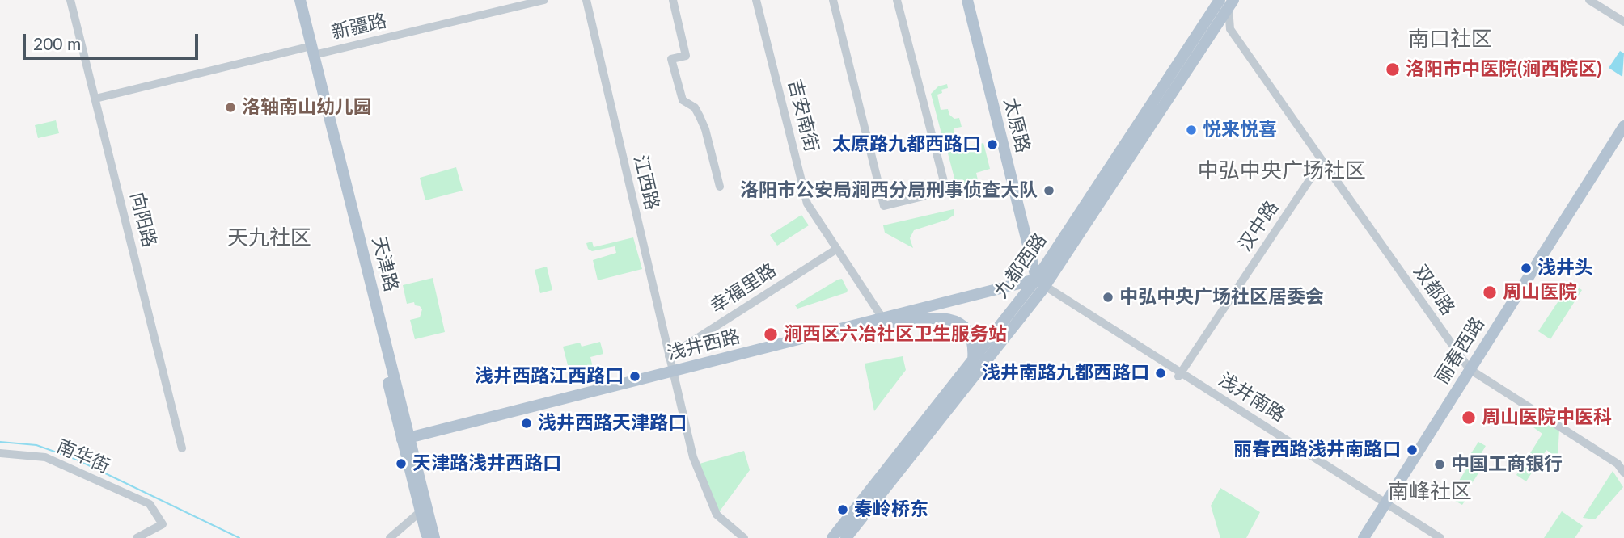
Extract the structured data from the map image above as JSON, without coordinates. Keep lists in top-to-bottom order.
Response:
{
  "streets": {
    "main road": [
      "太原路",
      "天津路",
      "九都西路",
      "浅井西路",
      "丽春西路"
    ],
    "street": [
      "新疆路",
      "吉安南街",
      "江西路",
      "向阳路",
      "汉中路",
      "幸福里路",
      "双都路",
      "浅井南路",
      "南华街"
    ]
  },
  "crossings": [
    ["新疆路", "向阳路"],
    ["新疆路", "天津路"],
    ["吉安南街", "幸福里路"],
    ["吉安南街", "浅井西路"],
    ["太原路", "九都西路"],
    ["太原路", "浅井西路"],
    ["太原路", "浅井南路"],
    ["江西路", "幸福里路"],
    ["江西路", "浅井西路"],
    ["汉中路", "双都路"],
    ["汉中路", "浅井南路"],
    ["天津路", "浅井西路"],
    ["九都西路", "浅井西路"],
    ["九都西路", "浅井南路"],
    ["双都路", "丽春西路"],
    ["浅井西路", "浅井南路"],
    ["丽春西路", "浅井南路"]
  ],
  "districts": [
    "南口社区",
    "中弘中央广场社区",
    "天九社区",
    "南峰社区"
  ],
  "places": [
    "洛阳市中医院(涧西院区)",
    "洛轴南山幼儿园",
    "悦来悦喜",
    "太原路九都西路口",
    "洛阳市公安局涧西分局刑事侦查大队",
    "浅井头",
    "周山医院",
    "中弘中央广场社区居委会",
    "涧西区六冶社区卫生服务站",
    "浅井南路九都西路口",
    "浅井西路江西路口",
    "周山医院中医科",
    "浅井西路天津路口",
    "丽春西路浅井南路口",
    "天津路浅井西路口",
    "中国工商银行",
    "秦岭桥东"
  ],
  "scale_bar": "200 m"
}
